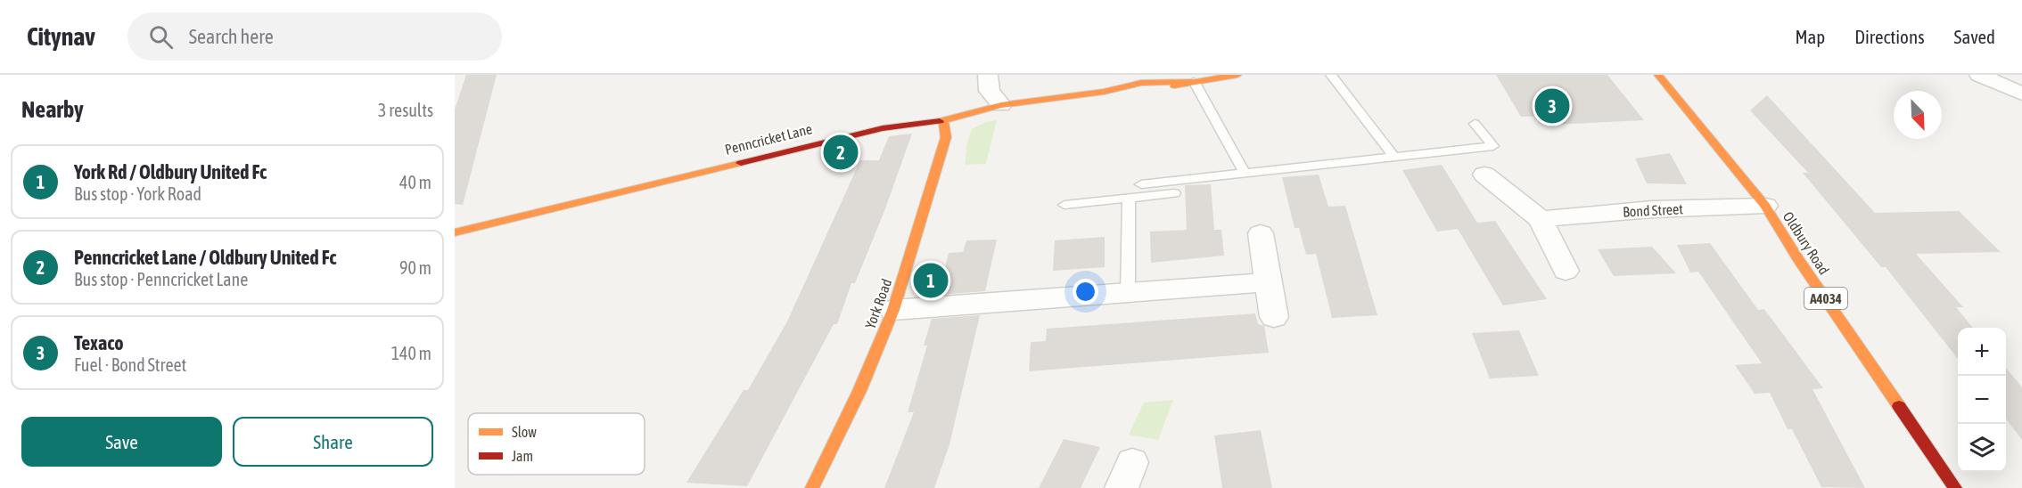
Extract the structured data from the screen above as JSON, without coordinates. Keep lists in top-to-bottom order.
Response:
{
  "streets": {
    "street": [
      "Penncricket Lane",
      "Bond Street",
      "Oldbury Road",
      "A4034",
      "York Road"
    ]
  },
  "crossings": [
    ["Penncricket Lane", "York Road"],
    ["Bond Street", "Oldbury Road"]
  ],
  "legend": ["Slow", "Jam"],
  "north": "bottom right",
  "page": {
    "header": "Citynav",
    "search": "Search here",
    "nav": ["Map", "Directions", "Saved"],
    "heading": ["Nearby", "3 results"],
    "pins": ["3", "2", "1"],
    "list": [
      {
        "mark": "1",
        "name": "York Rd / Oldbury United Fc",
        "note": "Bus stop · York Road",
        "value": "40 m"
      },
      {
        "mark": "2",
        "name": "Penncricket Lane / Oldbury United Fc",
        "note": "Bus stop · Penncricket Lane",
        "value": "90 m"
      },
      {
        "mark": "3",
        "name": "Texaco",
        "note": "Fuel · Bond Street",
        "value": "140 m"
      }
    ],
    "map_buttons": ["+", "−"],
    "buttons": ["Save", "Share"]
  }
}
